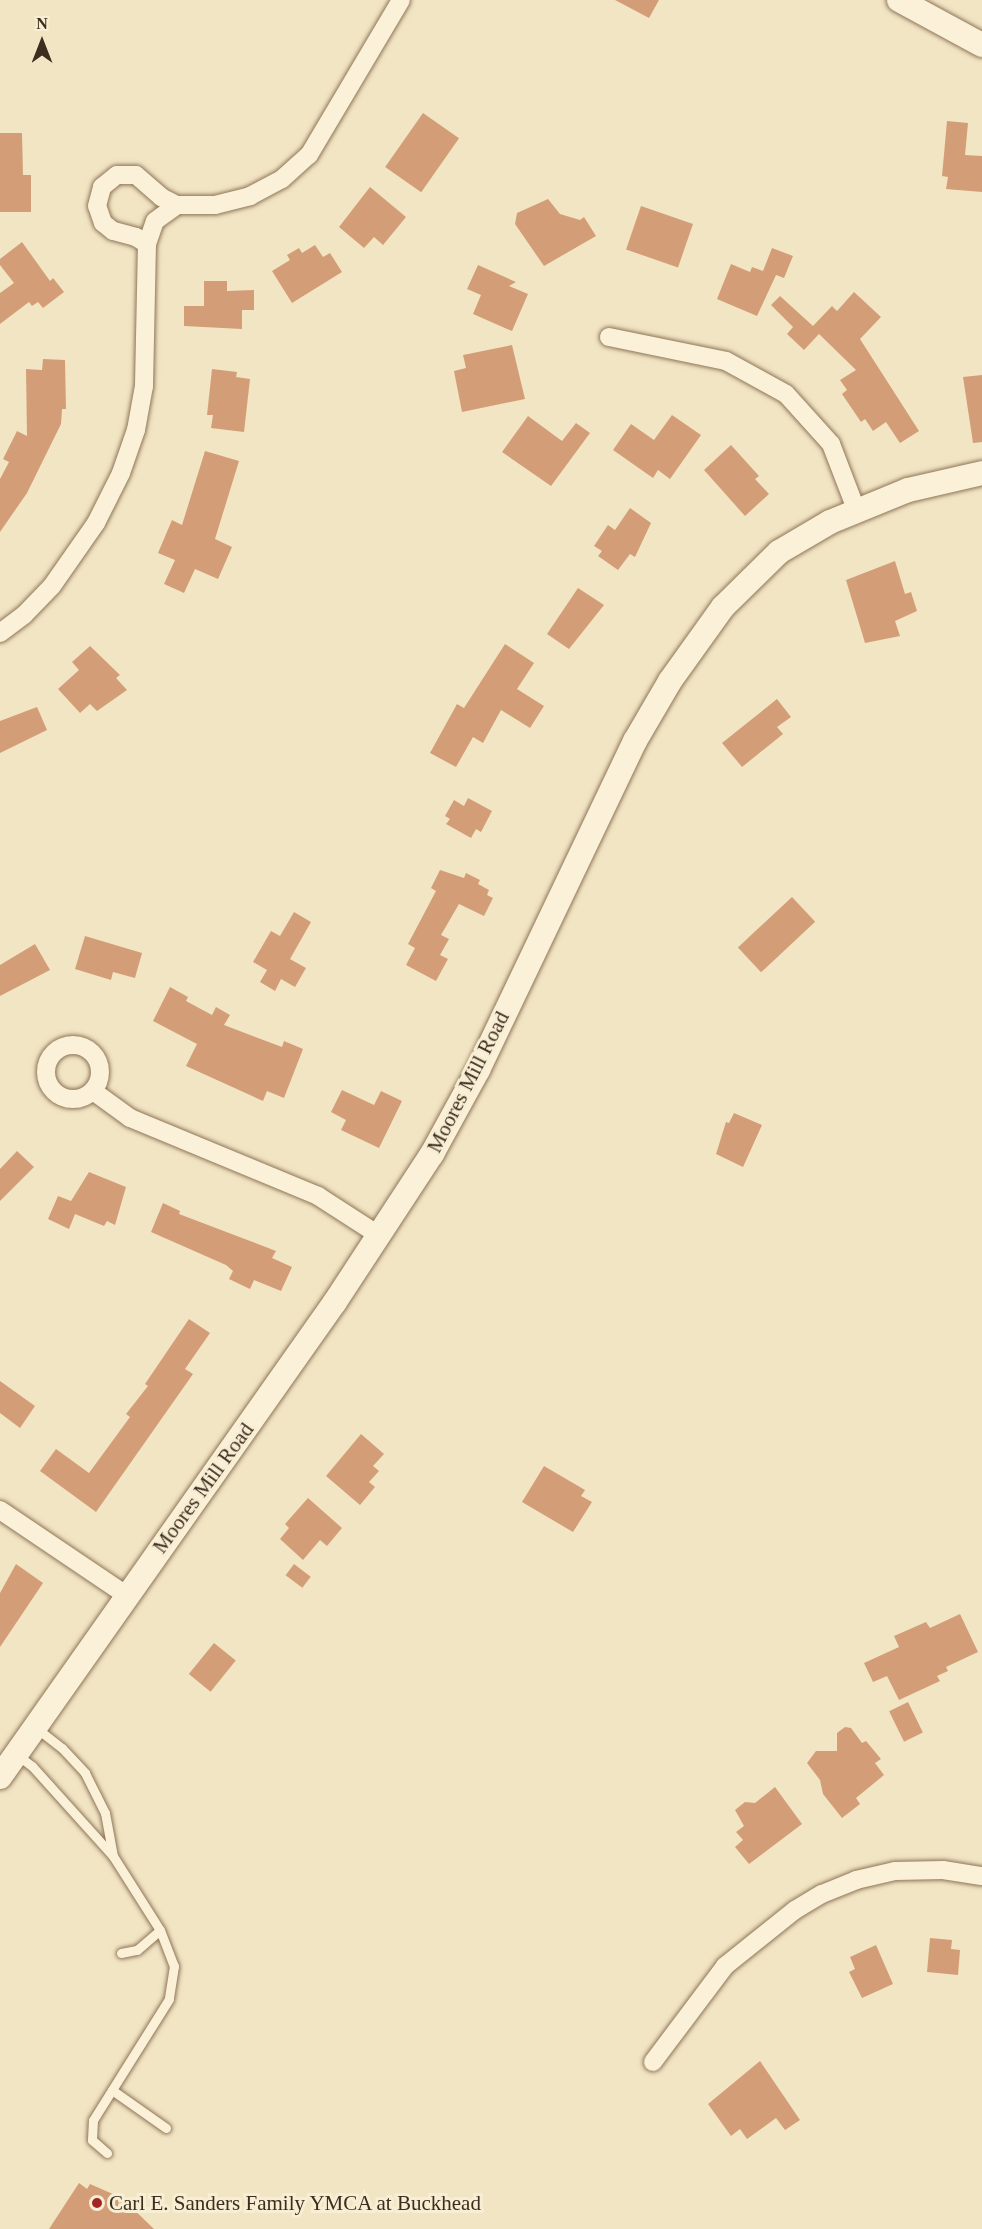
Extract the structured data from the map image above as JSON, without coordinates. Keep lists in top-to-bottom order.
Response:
{
  "streets": {
    "street": ["Moores Mill Road"]
  },
  "places": ["Carl E. Sanders Family YMCA at Buckhead"],
  "north": "top"
}
